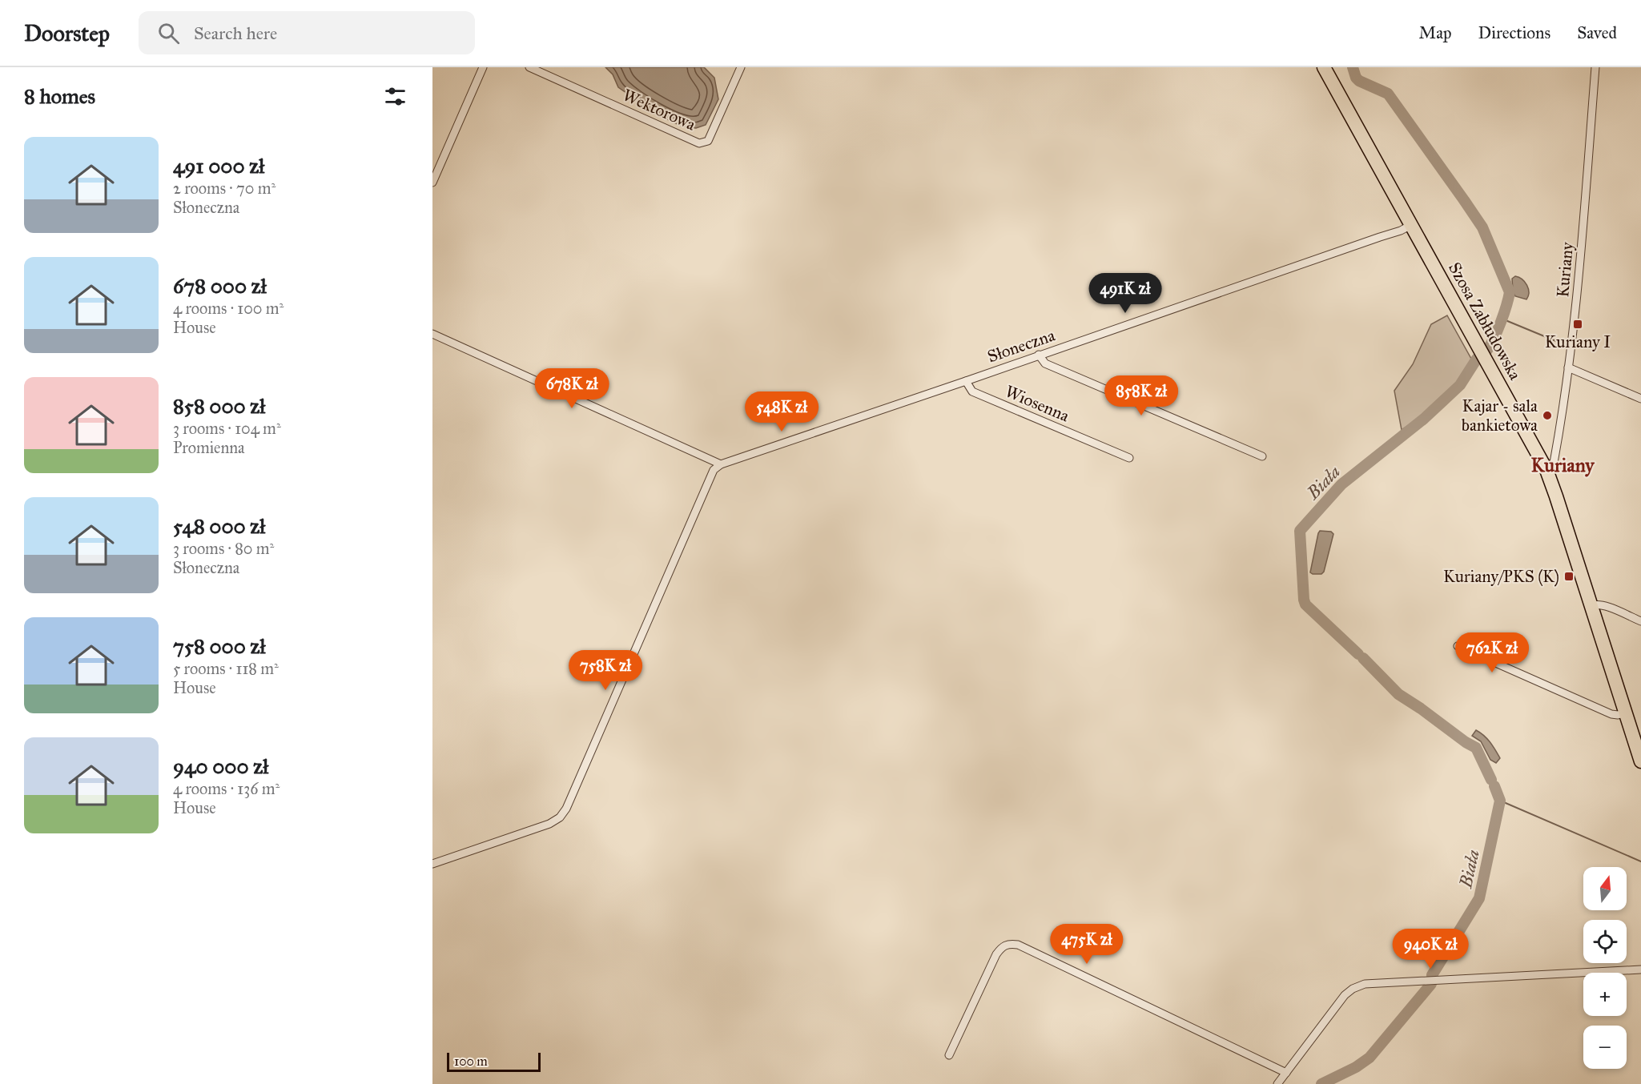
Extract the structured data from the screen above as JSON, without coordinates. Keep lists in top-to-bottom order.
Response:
{
  "streets": {
    "highway": ["Szosa Zabłudowska"],
    "street": [
      "Wektorowa",
      "Kuriany",
      "Słoneczna",
      "Wiosenna"
    ]
  },
  "crossings": [
    ["Kuriany", "Szosa Zabłudowska"],
    ["Szosa Zabłudowska", "Słoneczna"],
    ["Słoneczna", "Wiosenna"]
  ],
  "districts": ["Kuriany"],
  "water": ["Biała"],
  "places": {
    "transit": ["Kuriany I", "Kuriany/PKS (K)"],
    "other": ["Kajar - sala bankietowa"]
  },
  "scale_bar": "100 m",
  "north": "top",
  "page": {
    "header": "Doorstep",
    "search": "Search here",
    "nav": ["Map", "Directions", "Saved"],
    "heading": "8 homes",
    "list": [
      {
        "name": "491 000 zł",
        "note": "2 rooms · 70 m² · Słoneczna"
      },
      {
        "name": "678 000 zł",
        "note": "4 rooms · 100 m² · House"
      },
      {
        "name": "858 000 zł",
        "note": "3 rooms · 104 m² · Promienna"
      },
      {
        "name": "548 000 zł",
        "note": "3 rooms · 80 m² · Słoneczna"
      },
      {
        "name": "758 000 zł",
        "note": "5 rooms · 118 m² · House"
      },
      {
        "name": "940 000 zł",
        "note": "4 rooms · 136 m² · House"
      }
    ],
    "price": [
      "491K zł",
      "678K zł",
      "858K zł",
      "548K zł",
      "762K zł",
      "758K zł",
      "475K zł",
      "940K zł"
    ],
    "map_buttons": ["+", "−"],
    "scale": "100 m"
  }
}
